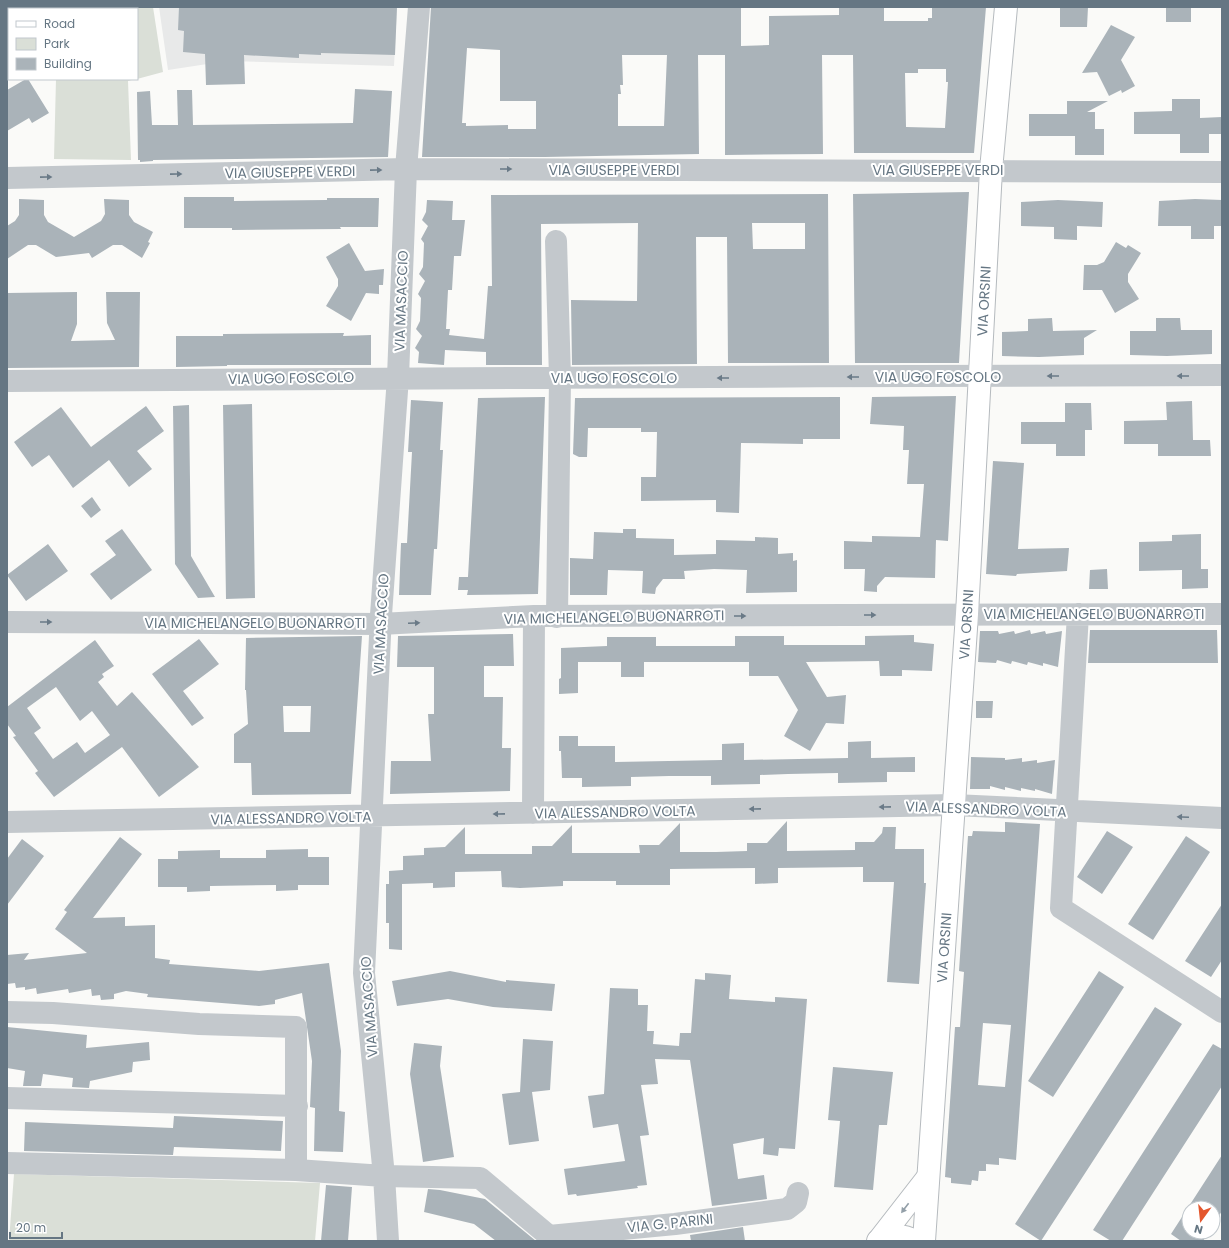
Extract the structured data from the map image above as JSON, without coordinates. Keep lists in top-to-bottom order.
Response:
{
  "streets": {
    "main road": ["VIA ORSINI"],
    "street": [
      "VIA GIUSEPPE VERDI",
      "VIA MASACCIO",
      "VIA UGO FOSCOLO",
      "VIA MICHELANGELO BUONARROTI",
      "VIA ALESSANDRO VOLTA",
      "VIA G. PARINI"
    ]
  },
  "crossings": [
    ["VIA GIUSEPPE VERDI", "VIA MASACCIO"],
    ["VIA GIUSEPPE VERDI", "VIA ORSINI"],
    ["VIA MASACCIO", "VIA UGO FOSCOLO"],
    ["VIA MASACCIO", "VIA MICHELANGELO BUONARROTI"],
    ["VIA MASACCIO", "VIA ALESSANDRO VOLTA"],
    ["VIA MASACCIO", "VIA G. PARINI"],
    ["VIA ORSINI", "VIA UGO FOSCOLO"],
    ["VIA ORSINI", "VIA MICHELANGELO BUONARROTI"],
    ["VIA ORSINI", "VIA ALESSANDRO VOLTA"]
  ],
  "one_way": [
    "VIA GIUSEPPE VERDI",
    "VIA UGO FOSCOLO",
    "VIA MICHELANGELO BUONARROTI",
    "VIA ALESSANDRO VOLTA"
  ],
  "legend": ["Road", "Park", "Building"],
  "scale_bar": "20 m",
  "north": "bottom"
}
